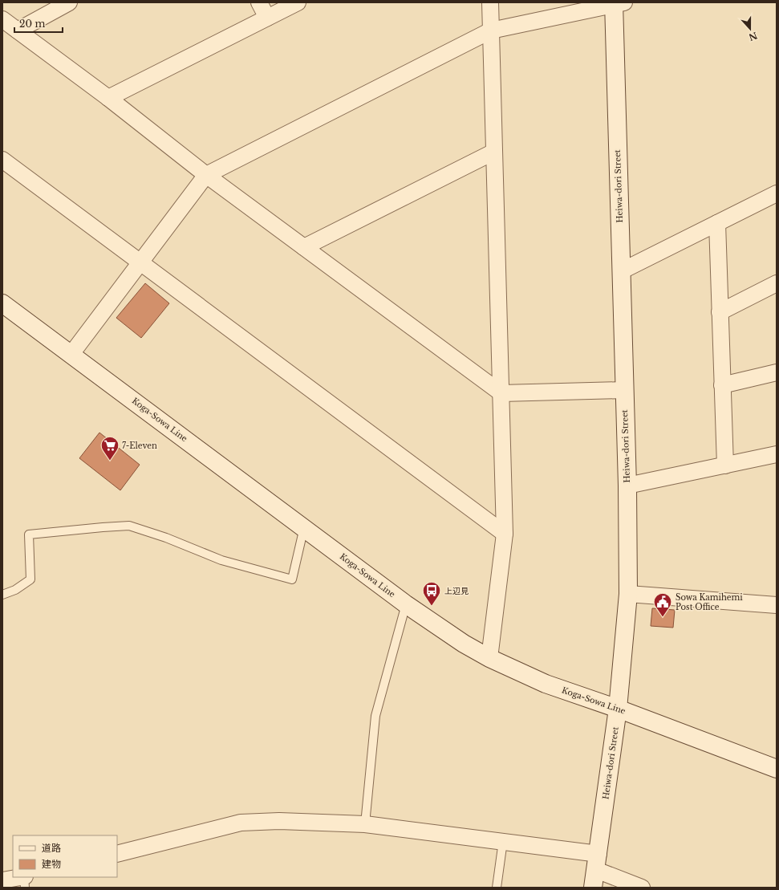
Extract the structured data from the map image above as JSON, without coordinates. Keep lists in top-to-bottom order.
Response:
{
  "streets": {
    "main road": ["Heiwa-dori Street", "Koga-Sowa Line"]
  },
  "crossings": [
    ["Heiwa-dori Street", "Koga-Sowa Line"]
  ],
  "places": {
    "supermarket": ["7-Eleven"],
    "bus stop": ["上辺見"],
    "public building": ["Sowa Kamihemi Post Office"]
  },
  "legend": ["道路", "建物"],
  "scale_bar": "20 m",
  "north": "bottom"
}
